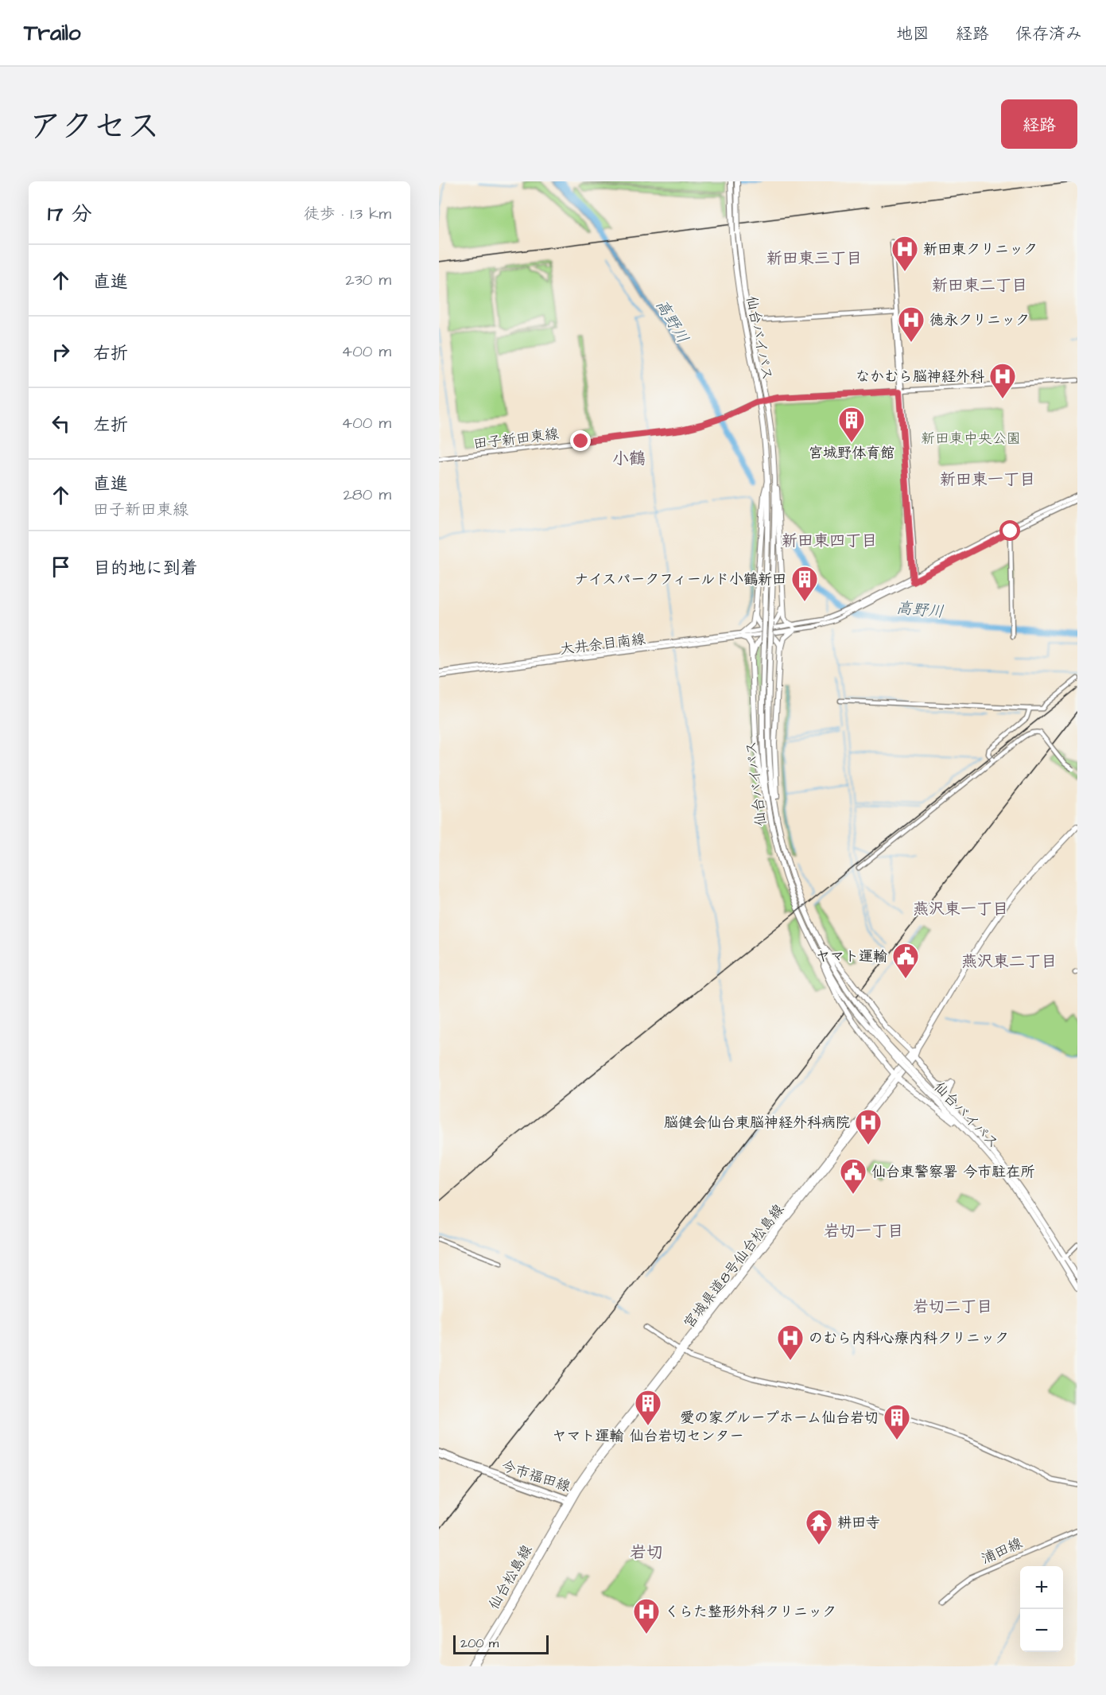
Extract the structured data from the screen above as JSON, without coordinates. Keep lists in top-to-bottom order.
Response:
{
  "streets": {
    "main road": [
      "仙台バイパス",
      "宮城県道8号仙台松島線",
      "今市福田線",
      "仙台松島線"
    ],
    "street": ["田子新田東線", "大井余目南線", "浦田線"]
  },
  "crossings": [
    ["宮城県道8号仙台松島線", "今市福田線"],
    ["宮城県道8号仙台松島線", "仙台松島線"],
    ["今市福田線", "仙台松島線"]
  ],
  "districts": [
    "新田東三丁目",
    "新田東二丁目",
    "小鶴",
    "新田東一丁目",
    "新田東四丁目",
    "燕沢東一丁目",
    "燕沢東二丁目",
    "岩切一丁目",
    "岩切二丁目",
    "岩切"
  ],
  "water": ["高野川"],
  "parks": ["新田東中央公園"],
  "places": {
    "hospital": [
      "新田東クリニック",
      "徳永クリニック",
      "なかむら脳神経外科",
      "脳健会仙台東脳神経外科病院",
      "のむら内科心療内科クリニック",
      "くらた整形外科クリニック"
    ],
    "building": [
      "宮城野体育館",
      "ナイスパークフィールド小鶴新田",
      "ヤマト運輸 仙台岩切センター",
      "愛の家グループホーム仙台岩切"
    ],
    "public building": ["ヤマト運輸", "仙台東警察署 今市駐在所"],
    "temple": ["耕田寺"]
  },
  "scale_bar": "200 m",
  "page": {
    "header": "Trailo",
    "nav": ["地図", "経路", "保存済み"],
    "title": "アクセス",
    "buttons": "経路",
    "heading": ["17 分", "徒歩 · 1.3 km"],
    "list": [
      ["直進", "230 m"],
      ["右折", "400 m"],
      ["左折", "400 m"],
      ["直進", "田子新田東線", "280 m"],
      "目的地に到着"
    ],
    "map_buttons": ["+", "−"],
    "scale": "200 m"
  }
}
